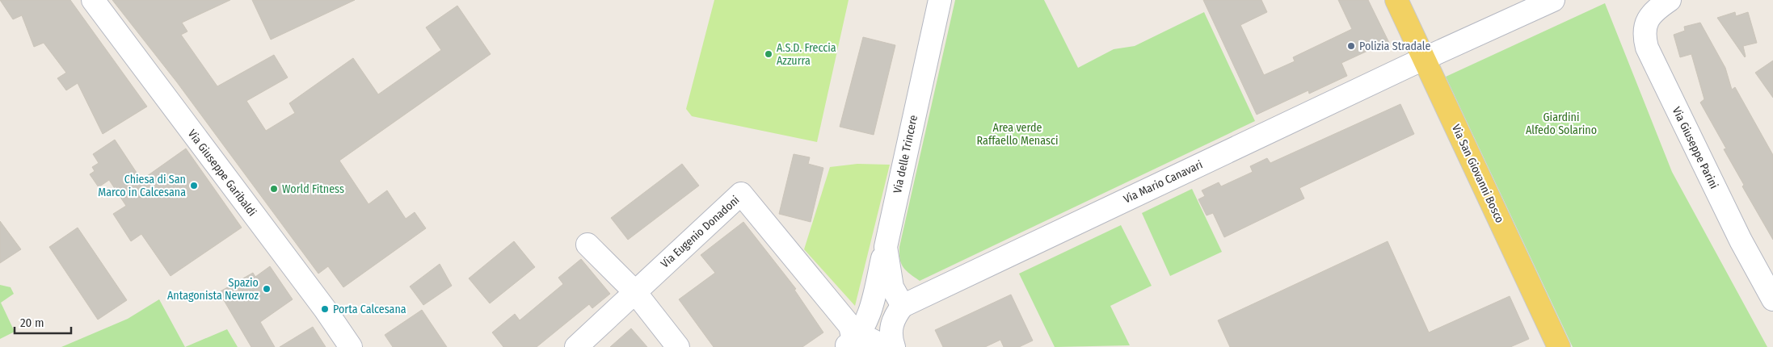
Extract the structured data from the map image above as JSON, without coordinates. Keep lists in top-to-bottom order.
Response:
{
  "streets": {
    "main road": ["Via San Giovanni Bosco"],
    "street": [
      "Via Giuseppe Parini",
      "Via delle Trincere",
      "Via Giuseppe Garibaldi",
      "Via Mario Canavari",
      "Via Eugenio Donadoni"
    ]
  },
  "crossings": [
    ["Via delle Trincere", "Via Mario Canavari"],
    ["Via San Giovanni Bosco", "Via Mario Canavari"]
  ],
  "parks": ["Giardini Alfedo Solarino", "Area verde Raffaello Menasci"],
  "places": [
    "Polizia Stradale",
    "A.S.D. Freccia Azzurra",
    "Chiesa di San Marco in Calcesana",
    "World Fitness",
    "Spazio Antagonista Newroz",
    "Porta Calcesana"
  ],
  "scale_bar": "20 m"
}
